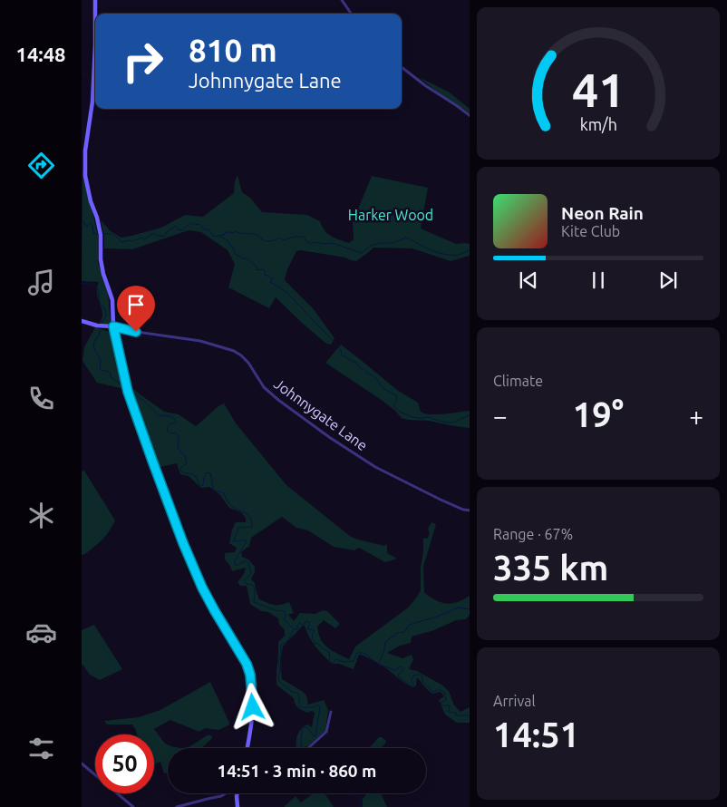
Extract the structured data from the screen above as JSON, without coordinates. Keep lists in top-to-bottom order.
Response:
{
  "streets": {
    "street": ["Johnnygate Lane"]
  },
  "parks": ["Harker Wood"],
  "page": {
    "tabs": "14:48",
    "turn": ["810 m", "Johnnygate Lane"],
    "song": ["Neon Rain", "Kite Club"],
    "tile": [
      "Climate",
      ["Range · 67%", "335 km"],
      ["Arrival", "14:51"]
    ],
    "heat": ["−", "19°", "+"],
    "limit": "50",
    "trip": "14:51 · 3 min · 860 m",
    "gauge": ["41", "km/h"]
  }
}
